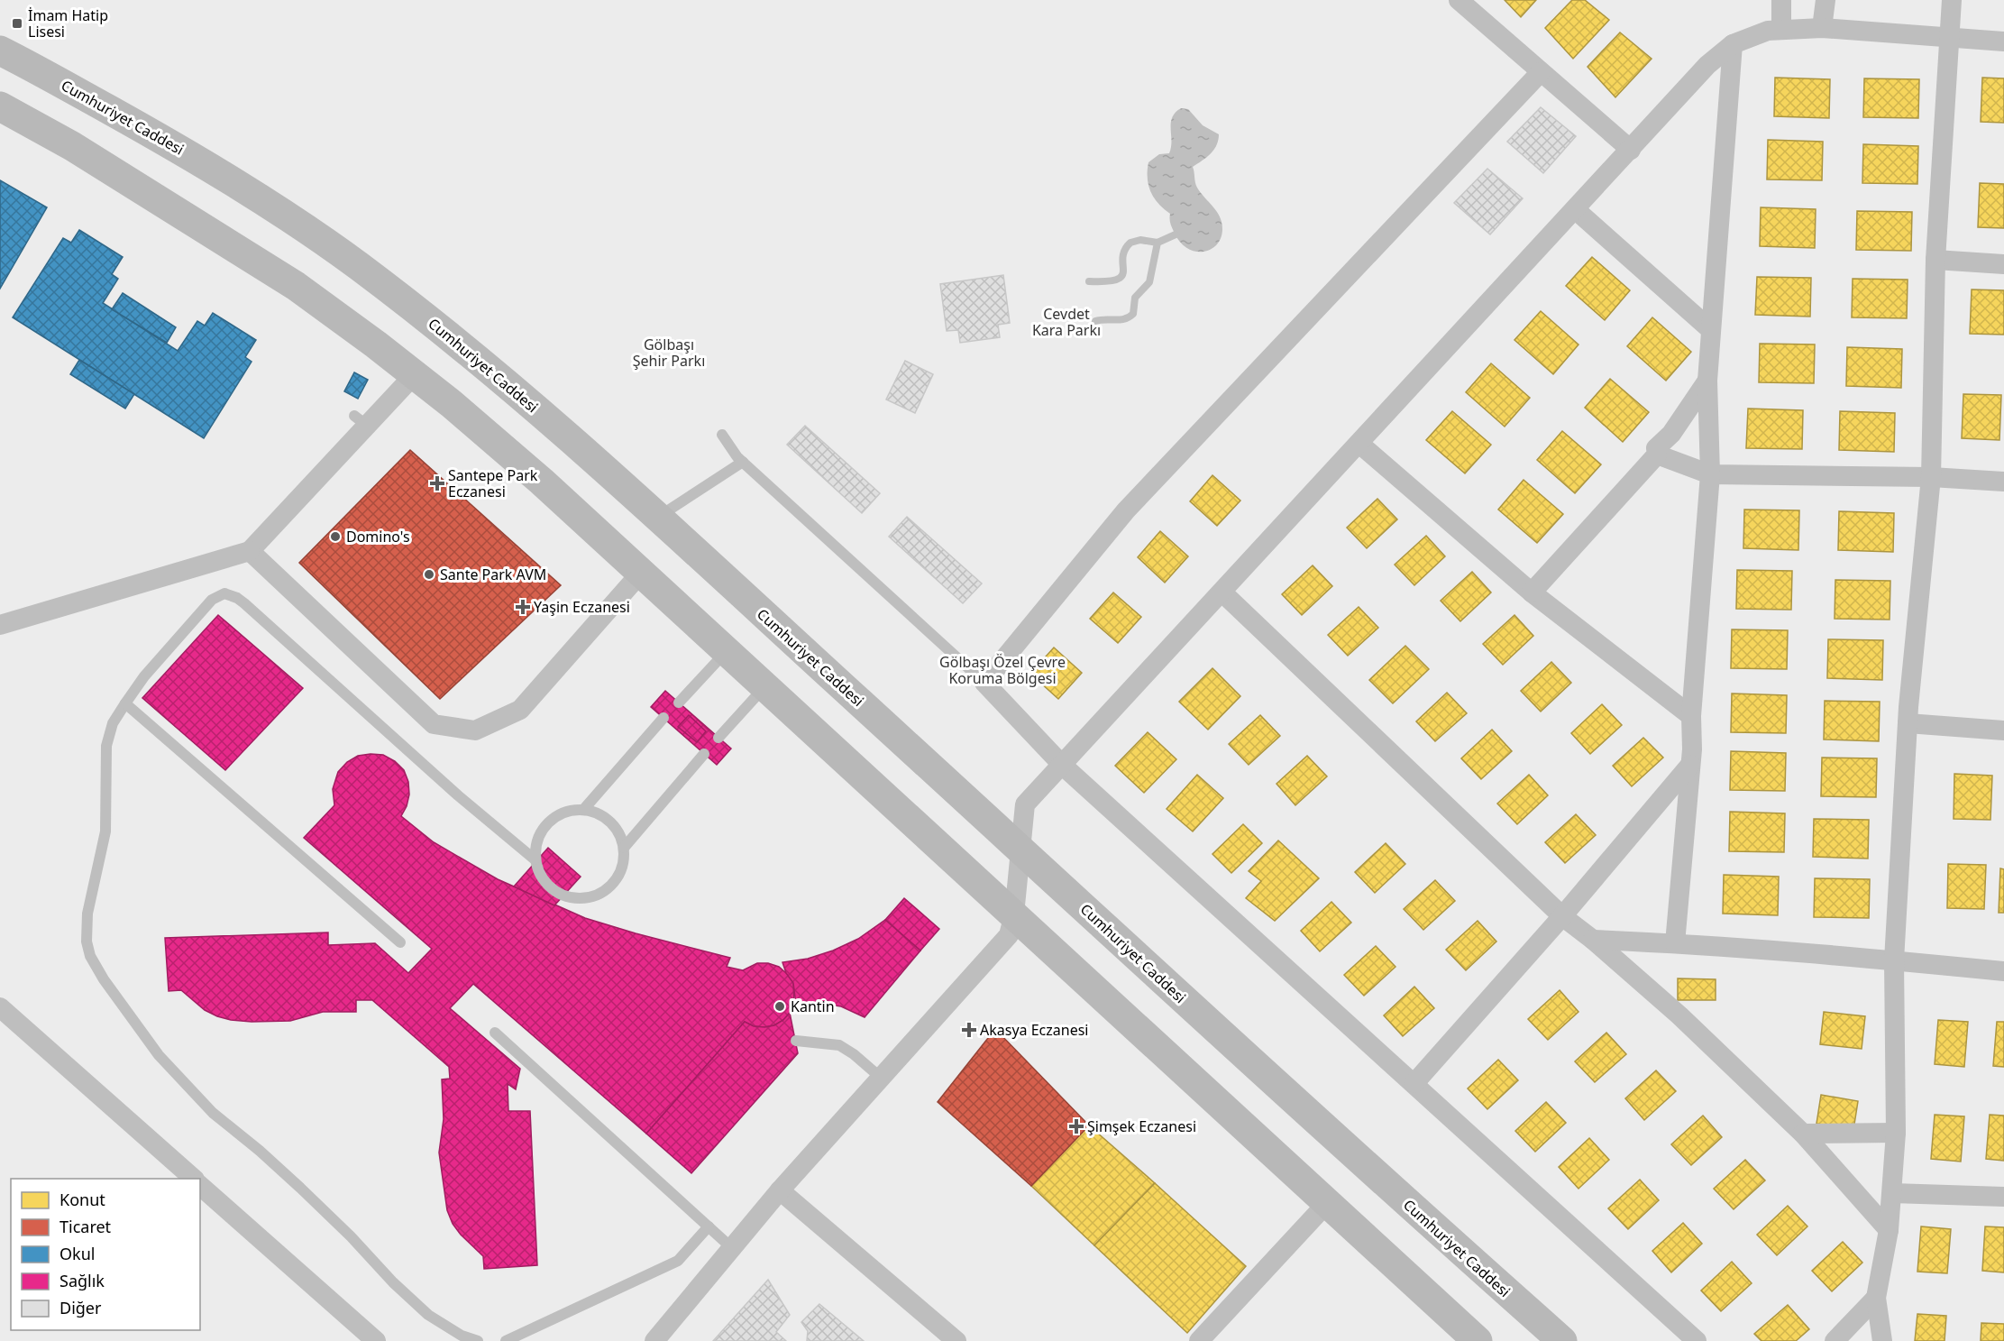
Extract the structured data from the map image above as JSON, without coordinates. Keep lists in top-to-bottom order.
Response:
{
  "streets": {
    "main road": ["Cumhuriyet Caddesi"]
  },
  "parks": ["Cevdet Kara Parkı", "Gölbaşı Şehir Parkı", "Gölbaşı Özel Çevre Koruma Bölgesi"],
  "places": {
    "transit": ["İmam Hatip Lisesi"],
    "health": [
      "Santepe Park Eczanesi",
      "Yaşin Eczanesi",
      "Akasya Eczanesi",
      "Şimşek Eczanesi"
    ],
    "other": ["Domino's", "Sante Park AVM", "Kantin"]
  },
  "legend": [
    "Konut",
    "Ticaret",
    "Okul",
    "Sağlık",
    "Diğer"
  ]
}
